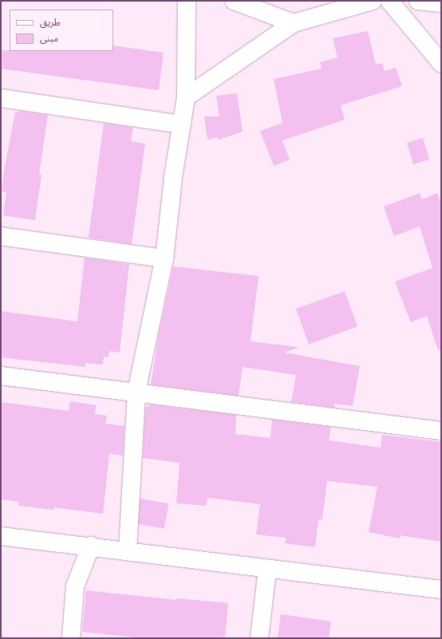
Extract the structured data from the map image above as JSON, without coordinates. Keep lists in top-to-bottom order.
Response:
{
  "legend": ["طريق", "مبنى"]
}
